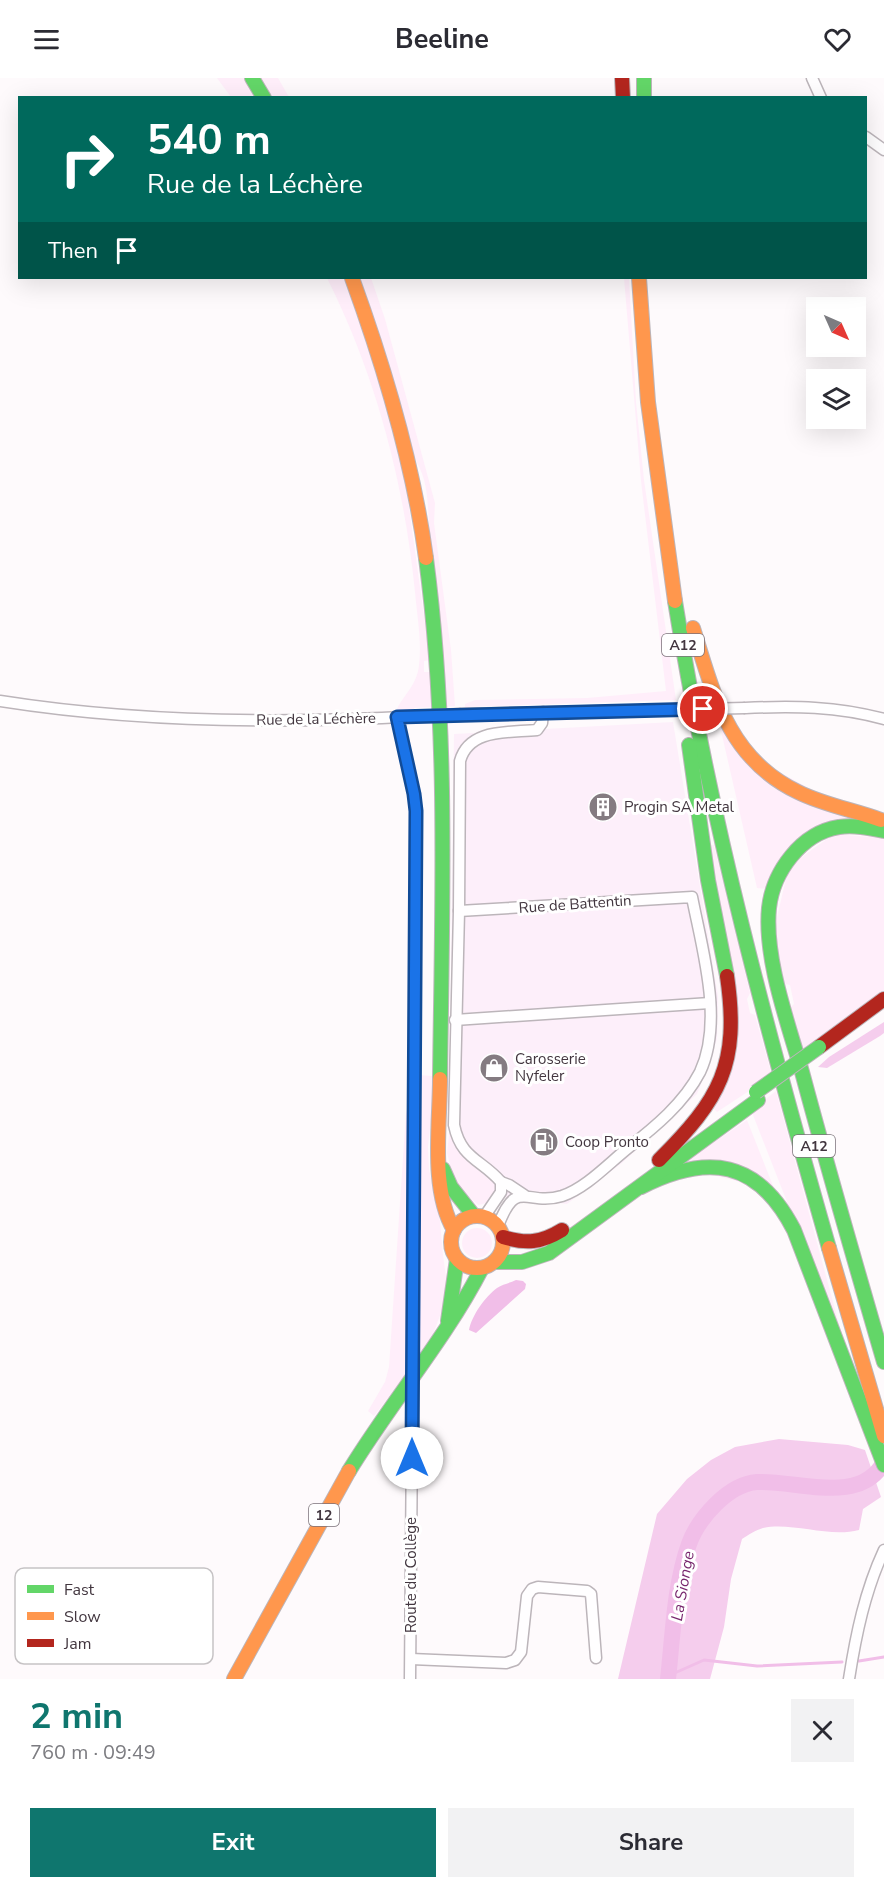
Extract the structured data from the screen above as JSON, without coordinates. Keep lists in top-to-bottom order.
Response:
{
  "streets": {
    "highway": ["A12", "12"],
    "street": ["Rue de la Léchère", "Rue de Battentin", "Route du Collège"]
  },
  "crossings": [
    ["Rue de la Léchère", "Route du Collège"]
  ],
  "water": ["La Sionge"],
  "places": {
    "building": ["Progin SA Metal"],
    "shop": ["Carosserie Nyfeler"],
    "fuel station": ["Coop Pronto"]
  },
  "legend": ["Fast", "Slow", "Jam"],
  "north": "bottom right",
  "page": {
    "header": "Beeline",
    "turn": ["540 m", "Rue de la Léchère"],
    "then": "Then",
    "heading": ["2 min", "760 m · 09:49"],
    "buttons": ["Exit", "Share"]
  }
}
